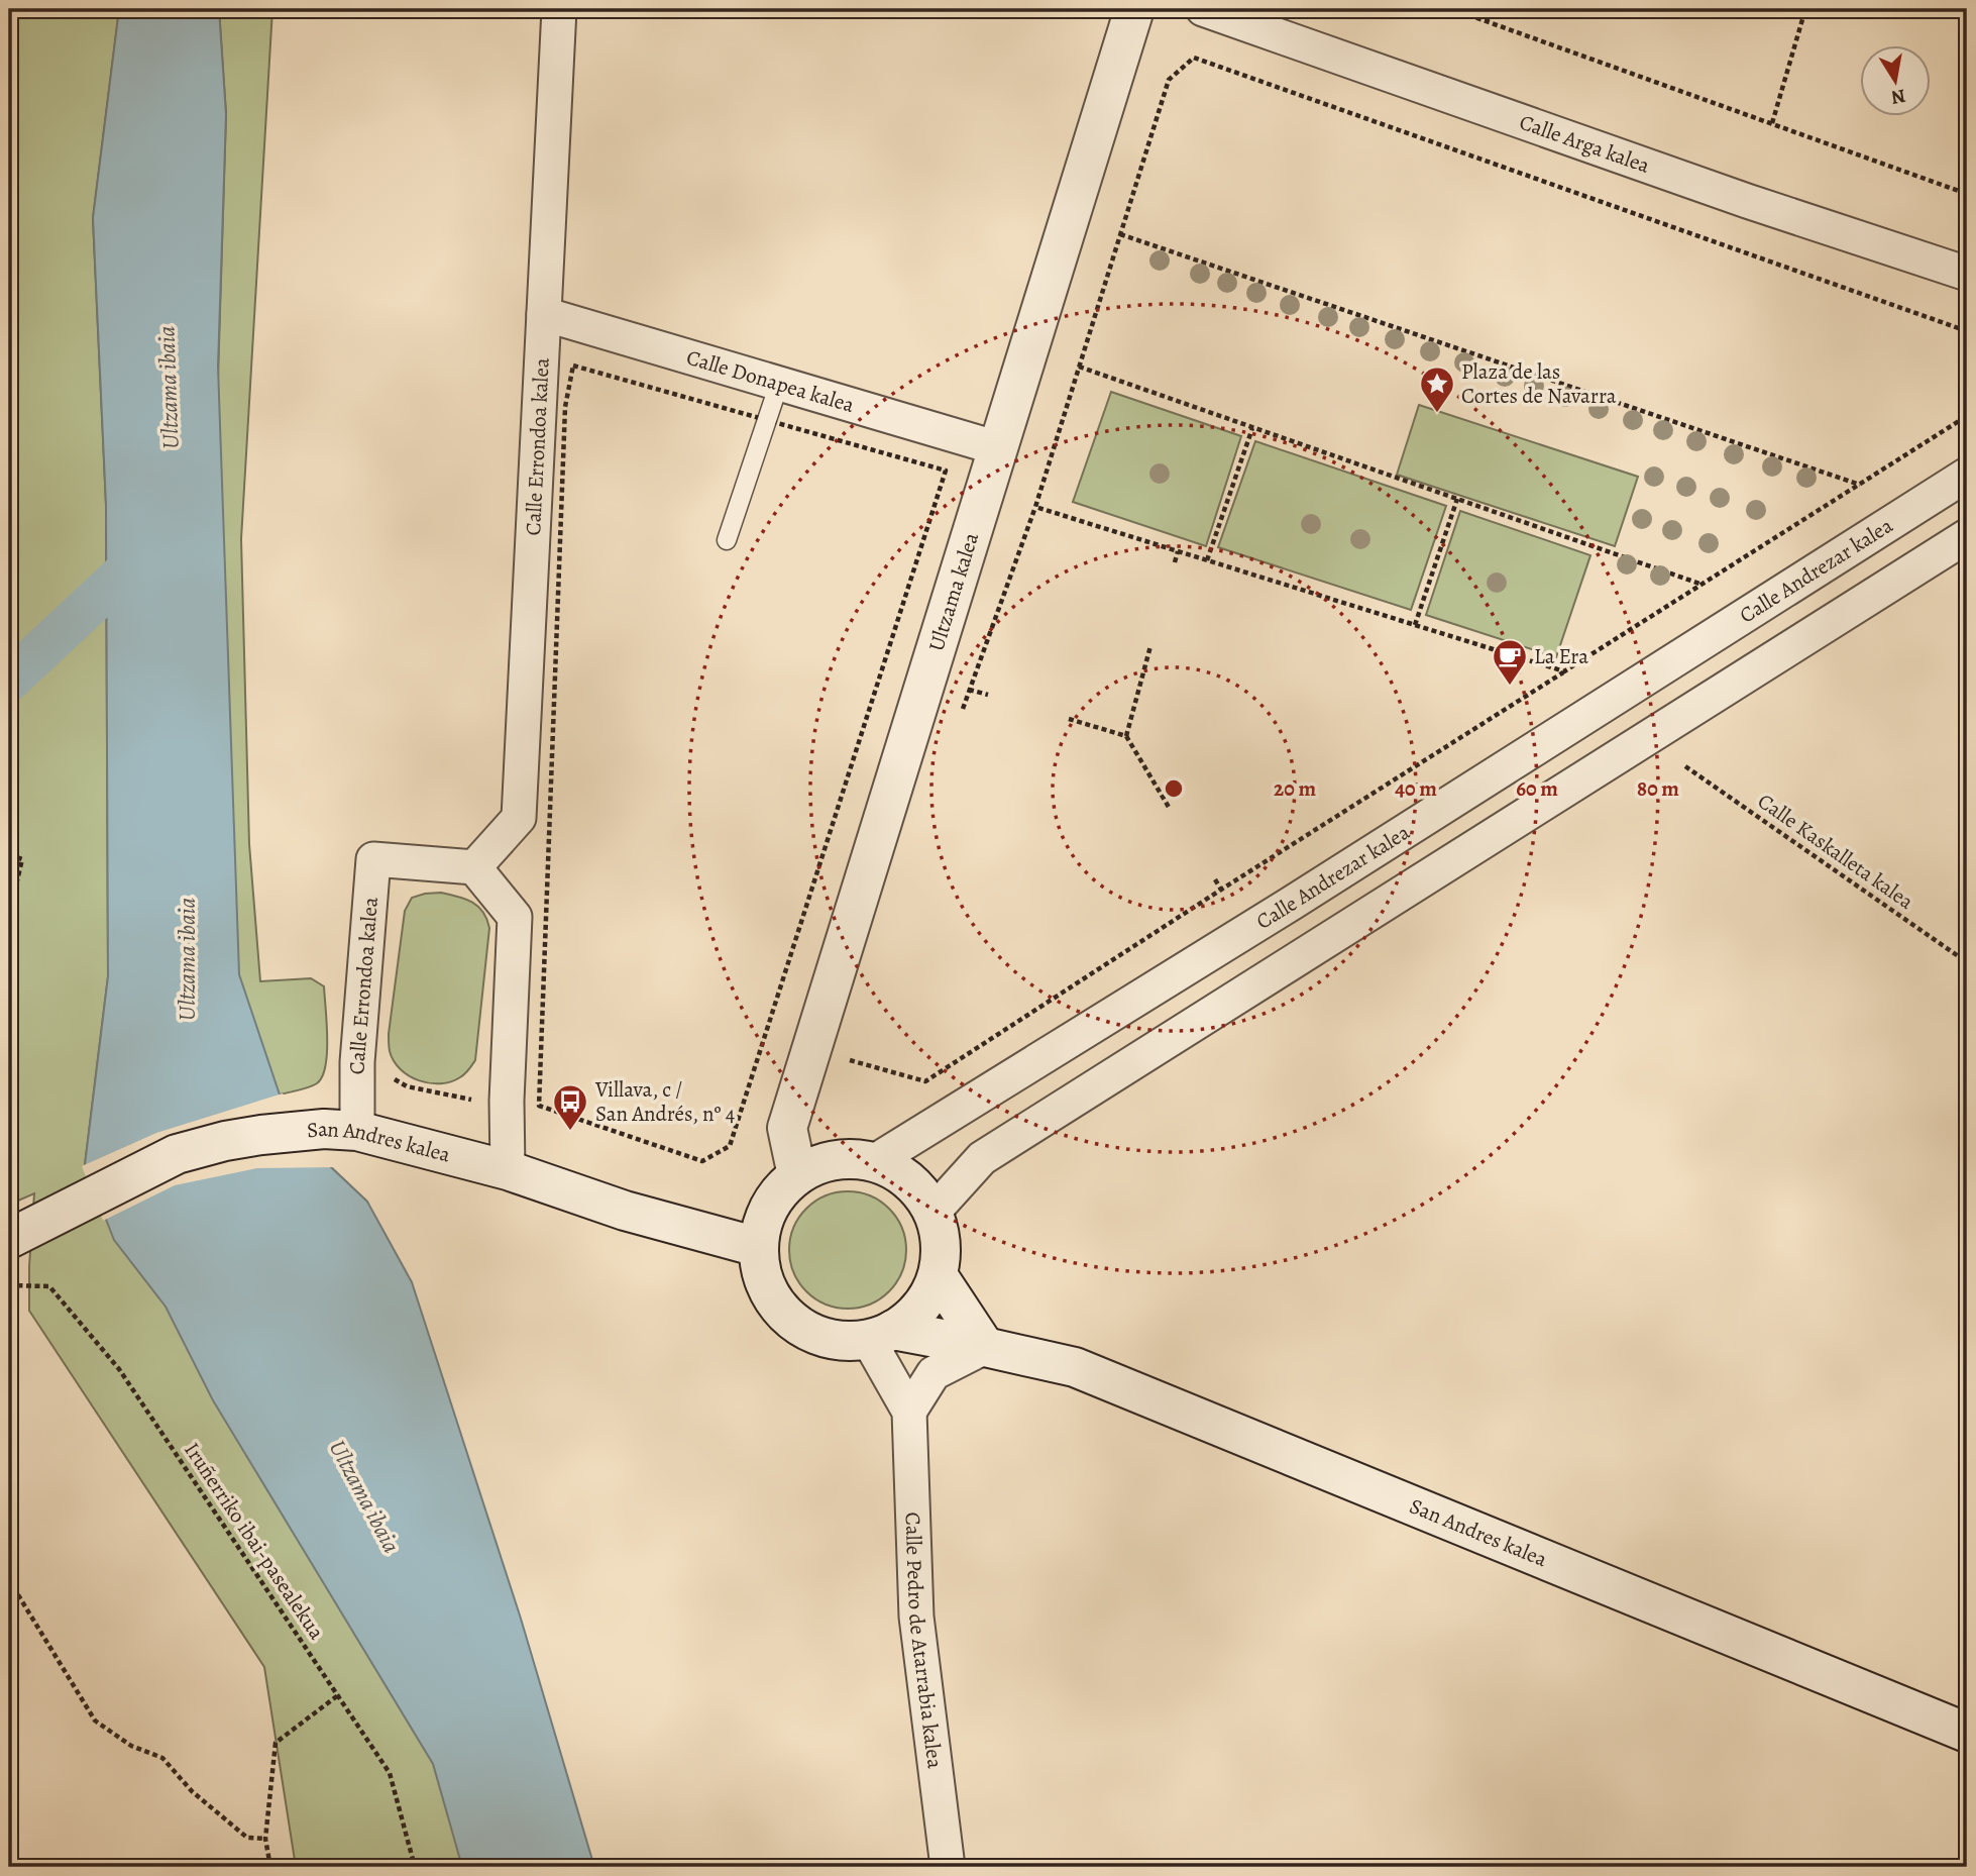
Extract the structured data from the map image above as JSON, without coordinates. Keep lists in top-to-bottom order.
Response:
{
  "streets": {
    "main road": ["Ultzama kalea", "San Andres kalea"],
    "street": [
      "Calle Arga kalea",
      "Calle Donapea kalea",
      "Calle Errondoa kalea",
      "Calle Andrezar kalea",
      "Calle Pedro de Atarrabia kalea"
    ],
    "path": ["Calle Kaskalleta kalea", "Iruñerriko ibai-pasealekua"]
  },
  "crossings": [
    ["Calle Donapea kalea", "Calle Errondoa kalea"],
    ["Calle Donapea kalea", "Ultzama kalea"],
    ["Calle Errondoa kalea", "San Andres kalea"],
    ["Calle Andrezar kalea", "Ultzama kalea"],
    ["Calle Andrezar kalea", "San Andres kalea"],
    ["Calle Andrezar kalea", "Calle Pedro de Atarrabia kalea"],
    ["Ultzama kalea", "San Andres kalea"],
    ["Ultzama kalea", "Calle Pedro de Atarrabia kalea"],
    ["San Andres kalea", "Calle Pedro de Atarrabia kalea"]
  ],
  "water": ["Ultzama ibaia"],
  "places": {
    "place": ["Plaza de las Cortes de Navarra"],
    "cafe": ["La Era"],
    "bus stop": ["Villava, c / San Andrés, nº 4"]
  },
  "north": "bottom",
  "rings": [
    "20 m",
    "40 m",
    "60 m",
    "80 m"
  ]
}
